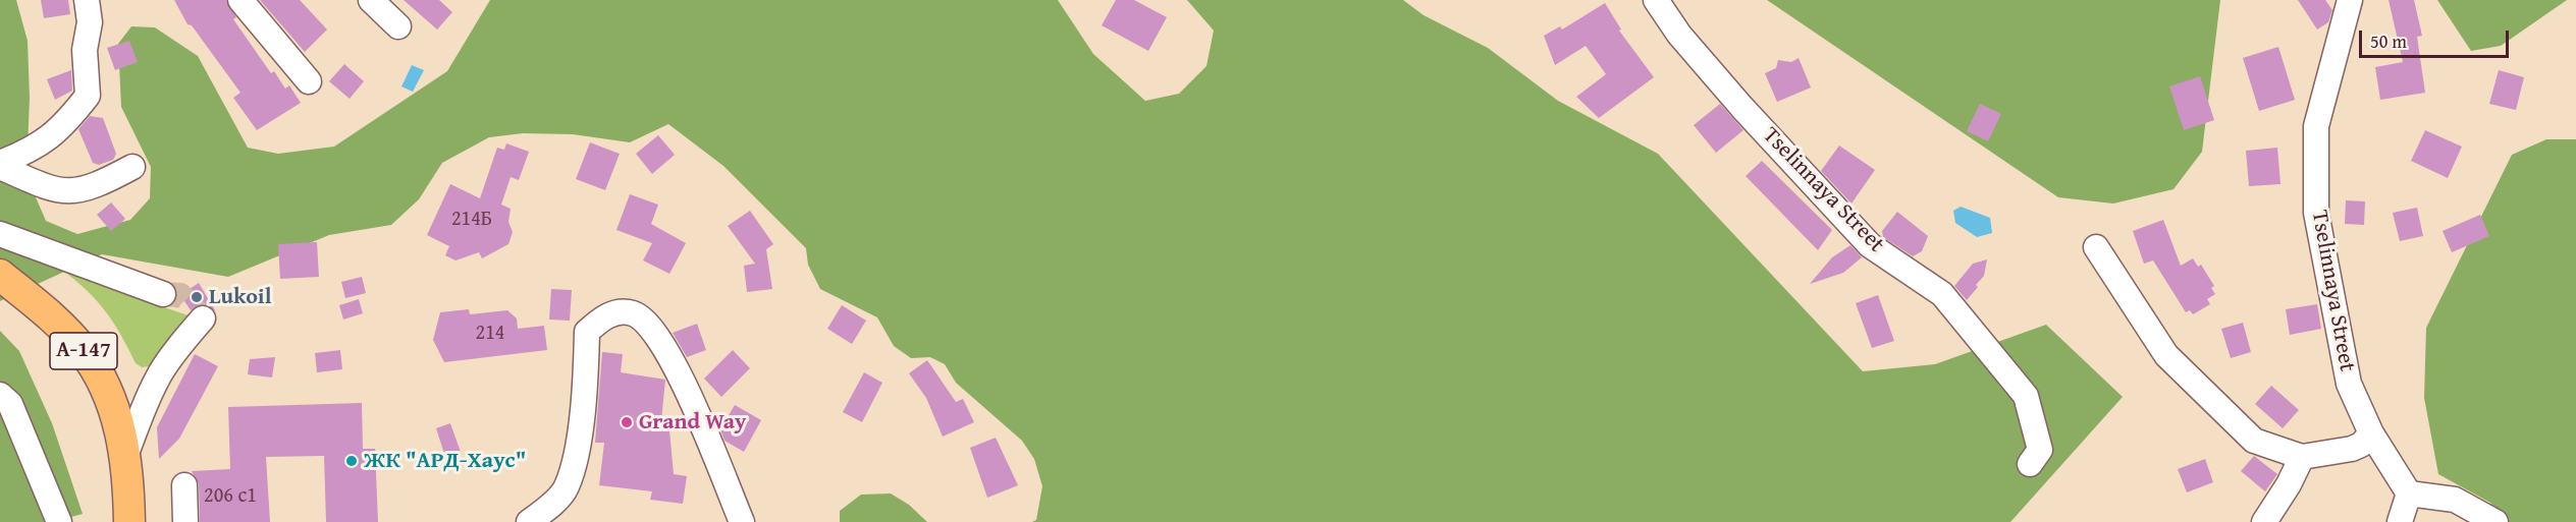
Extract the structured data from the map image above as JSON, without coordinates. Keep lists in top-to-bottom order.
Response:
{
  "streets": {
    "main road": ["А-147"],
    "street": ["Tselinnaya Street"]
  },
  "places": ["Lukoil", "Grand Way", "ЖК \"АРД-Хаус\""],
  "house_numbers": ["214Б", "214", "206 с1"],
  "scale_bar": "50 m"
}
